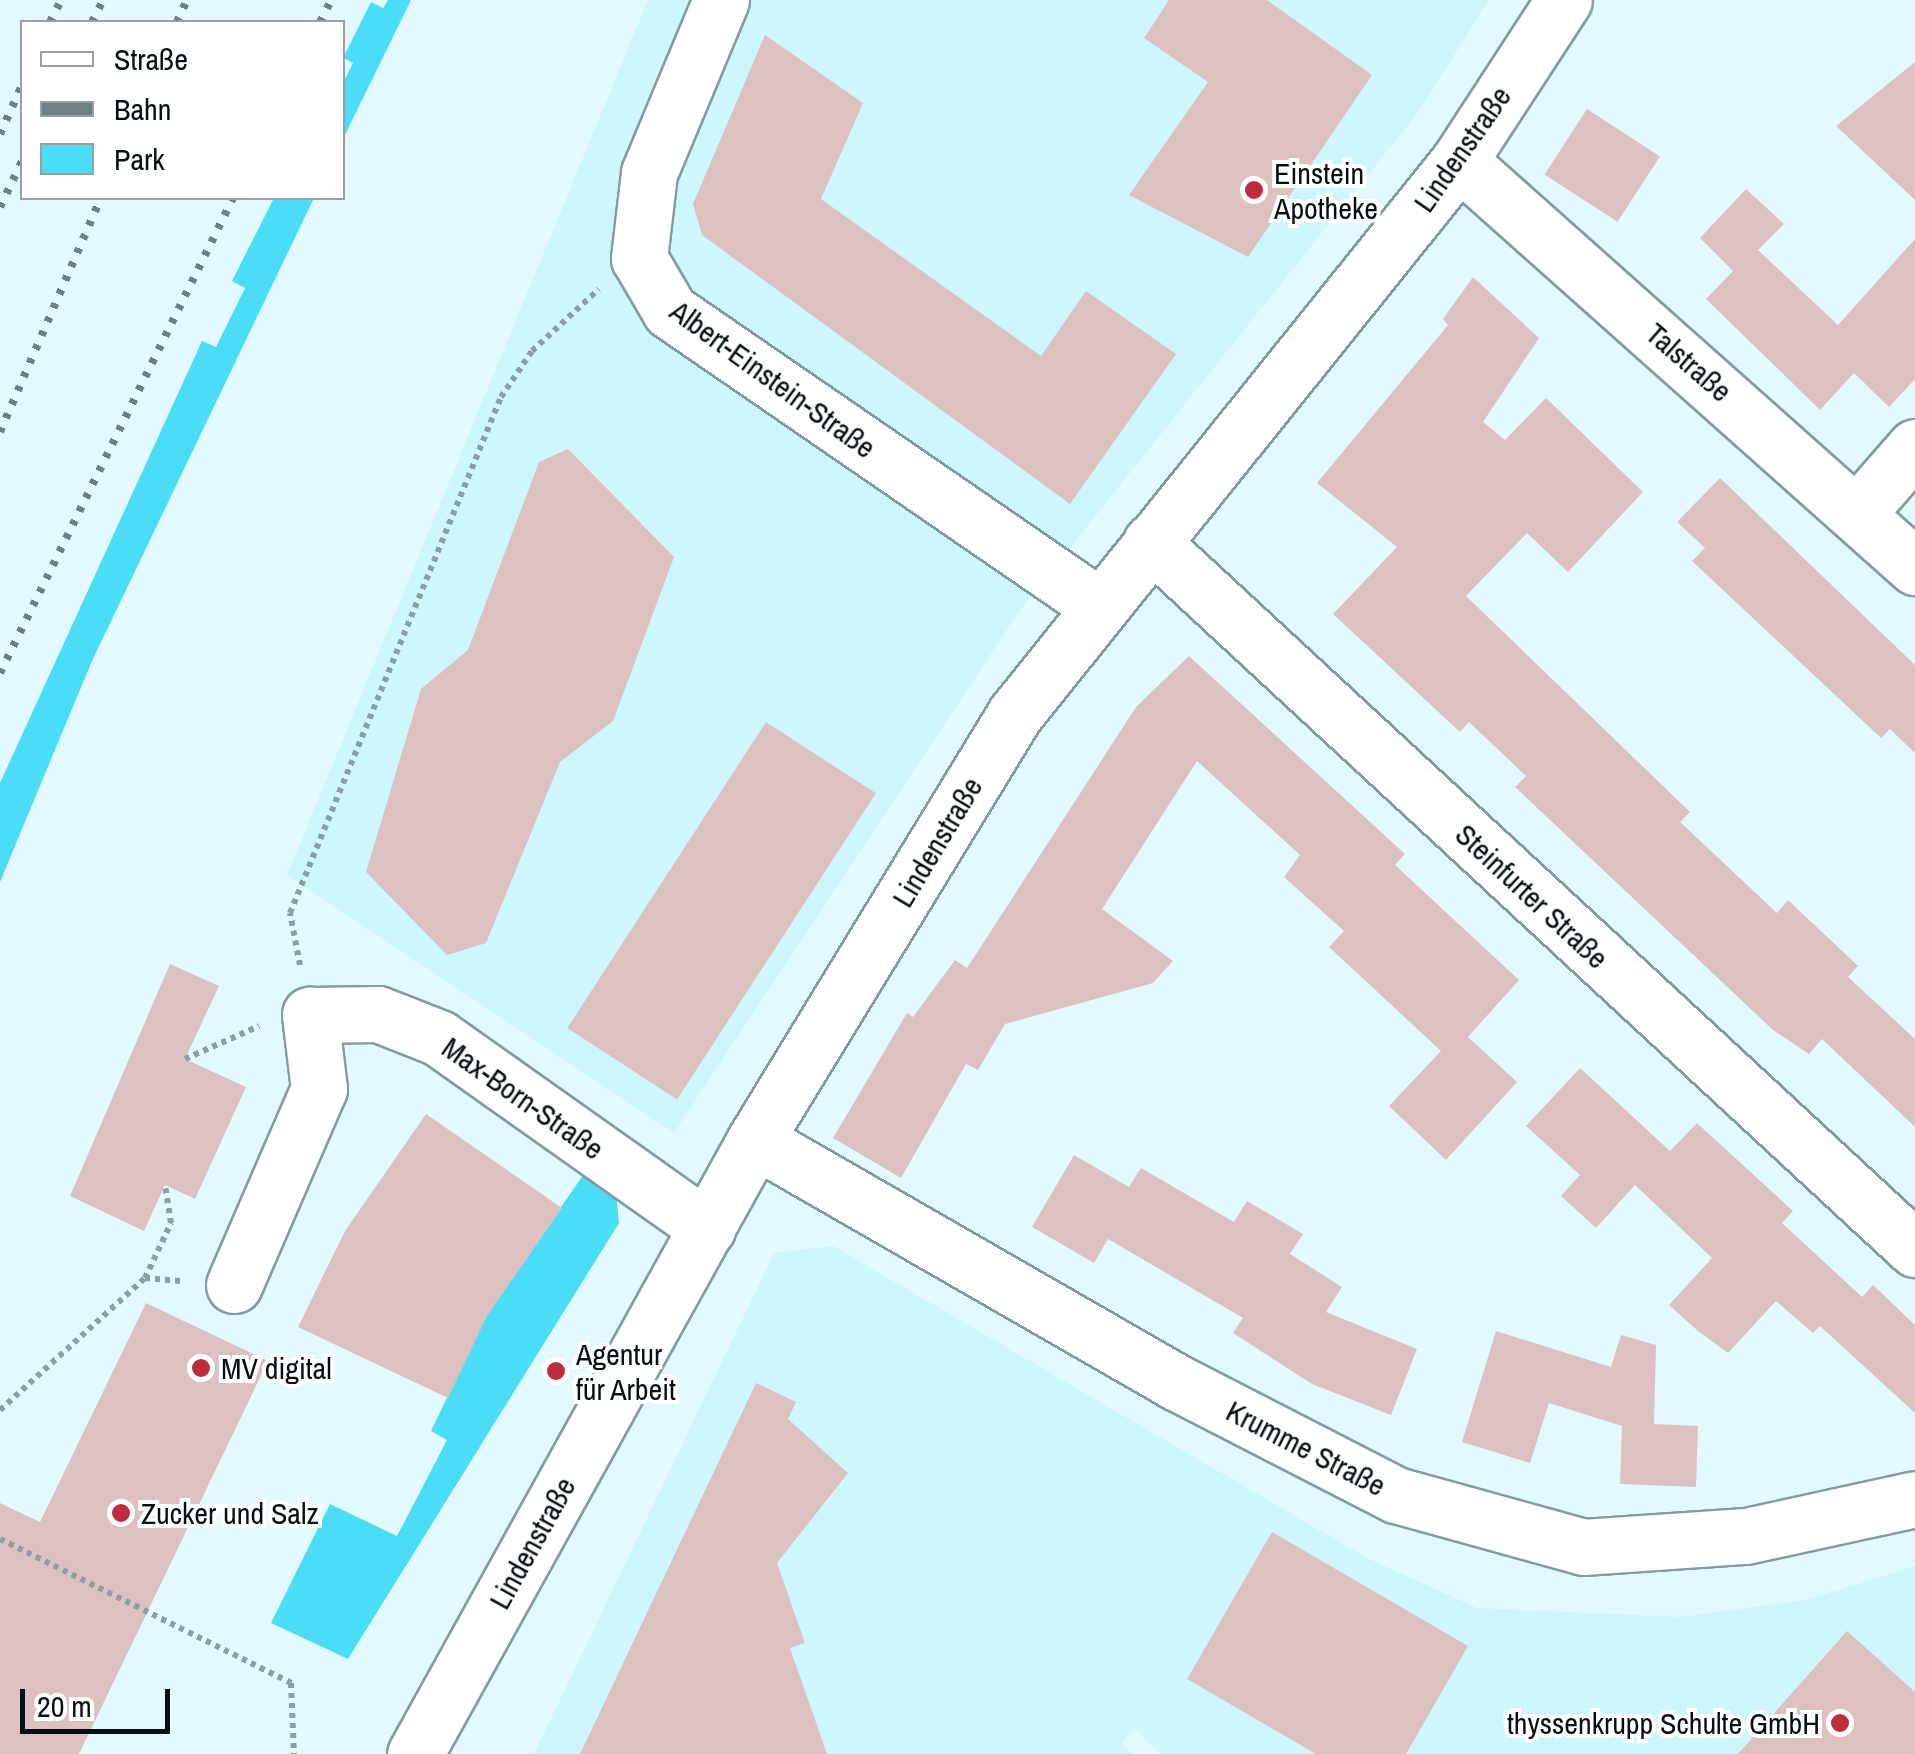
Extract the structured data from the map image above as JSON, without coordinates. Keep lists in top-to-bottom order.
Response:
{
  "streets": {
    "street": [
      "Lindenstraße",
      "Talstraße",
      "Albert-Einstein-Straße",
      "Steinfurter Straße",
      "Max-Born-Straße",
      "Krumme Straße"
    ]
  },
  "crossings": [
    ["Lindenstraße", "Talstraße"],
    ["Lindenstraße", "Albert-Einstein-Straße"],
    ["Lindenstraße", "Steinfurter Straße"],
    ["Lindenstraße", "Max-Born-Straße"],
    ["Lindenstraße", "Krumme Straße"]
  ],
  "places": [
    "Einstein Apotheke",
    "MV digital",
    "Agentur für Arbeit",
    "Zucker und Salz",
    "thyssenkrupp Schulte GmbH"
  ],
  "legend": ["Straße", "Bahn", "Park"],
  "scale_bar": "20 m"
}
